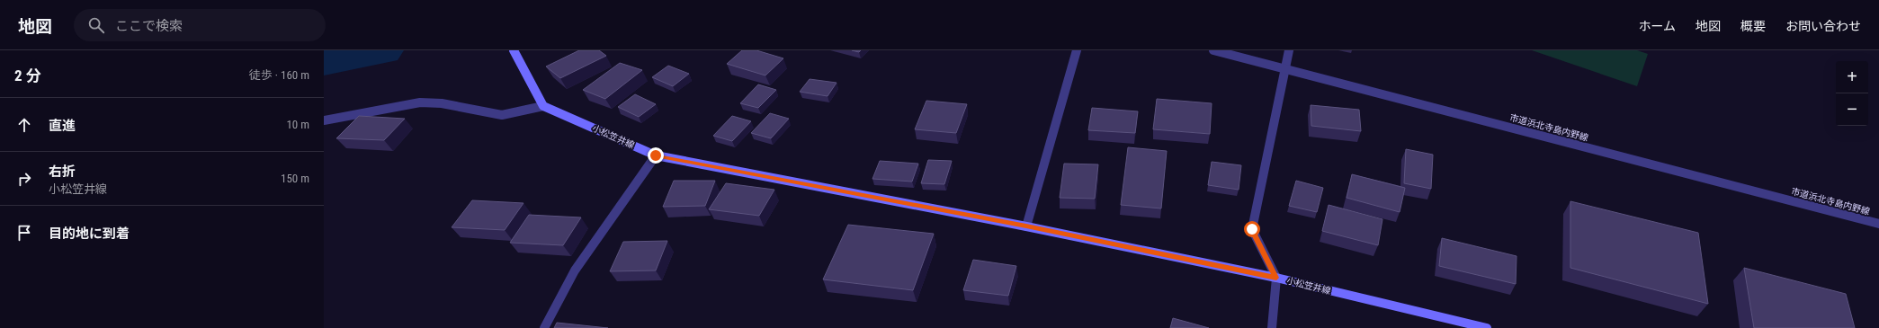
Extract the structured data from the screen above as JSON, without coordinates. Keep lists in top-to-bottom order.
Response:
{
  "streets": {
    "main road": ["小松笠井線"],
    "street": ["市道浜北寺島内野線"]
  },
  "page": {
    "header": "地図",
    "search": "ここで検索",
    "nav": [
      "ホーム",
      "地図",
      "概要",
      "お問い合わせ"
    ],
    "heading": ["2 分", "徒歩 · 160 m"],
    "map_buttons": ["+", "−"],
    "list": [
      ["直進", "10 m"],
      ["右折", "小松笠井線", "150 m"],
      "目的地に到着"
    ]
  }
}
